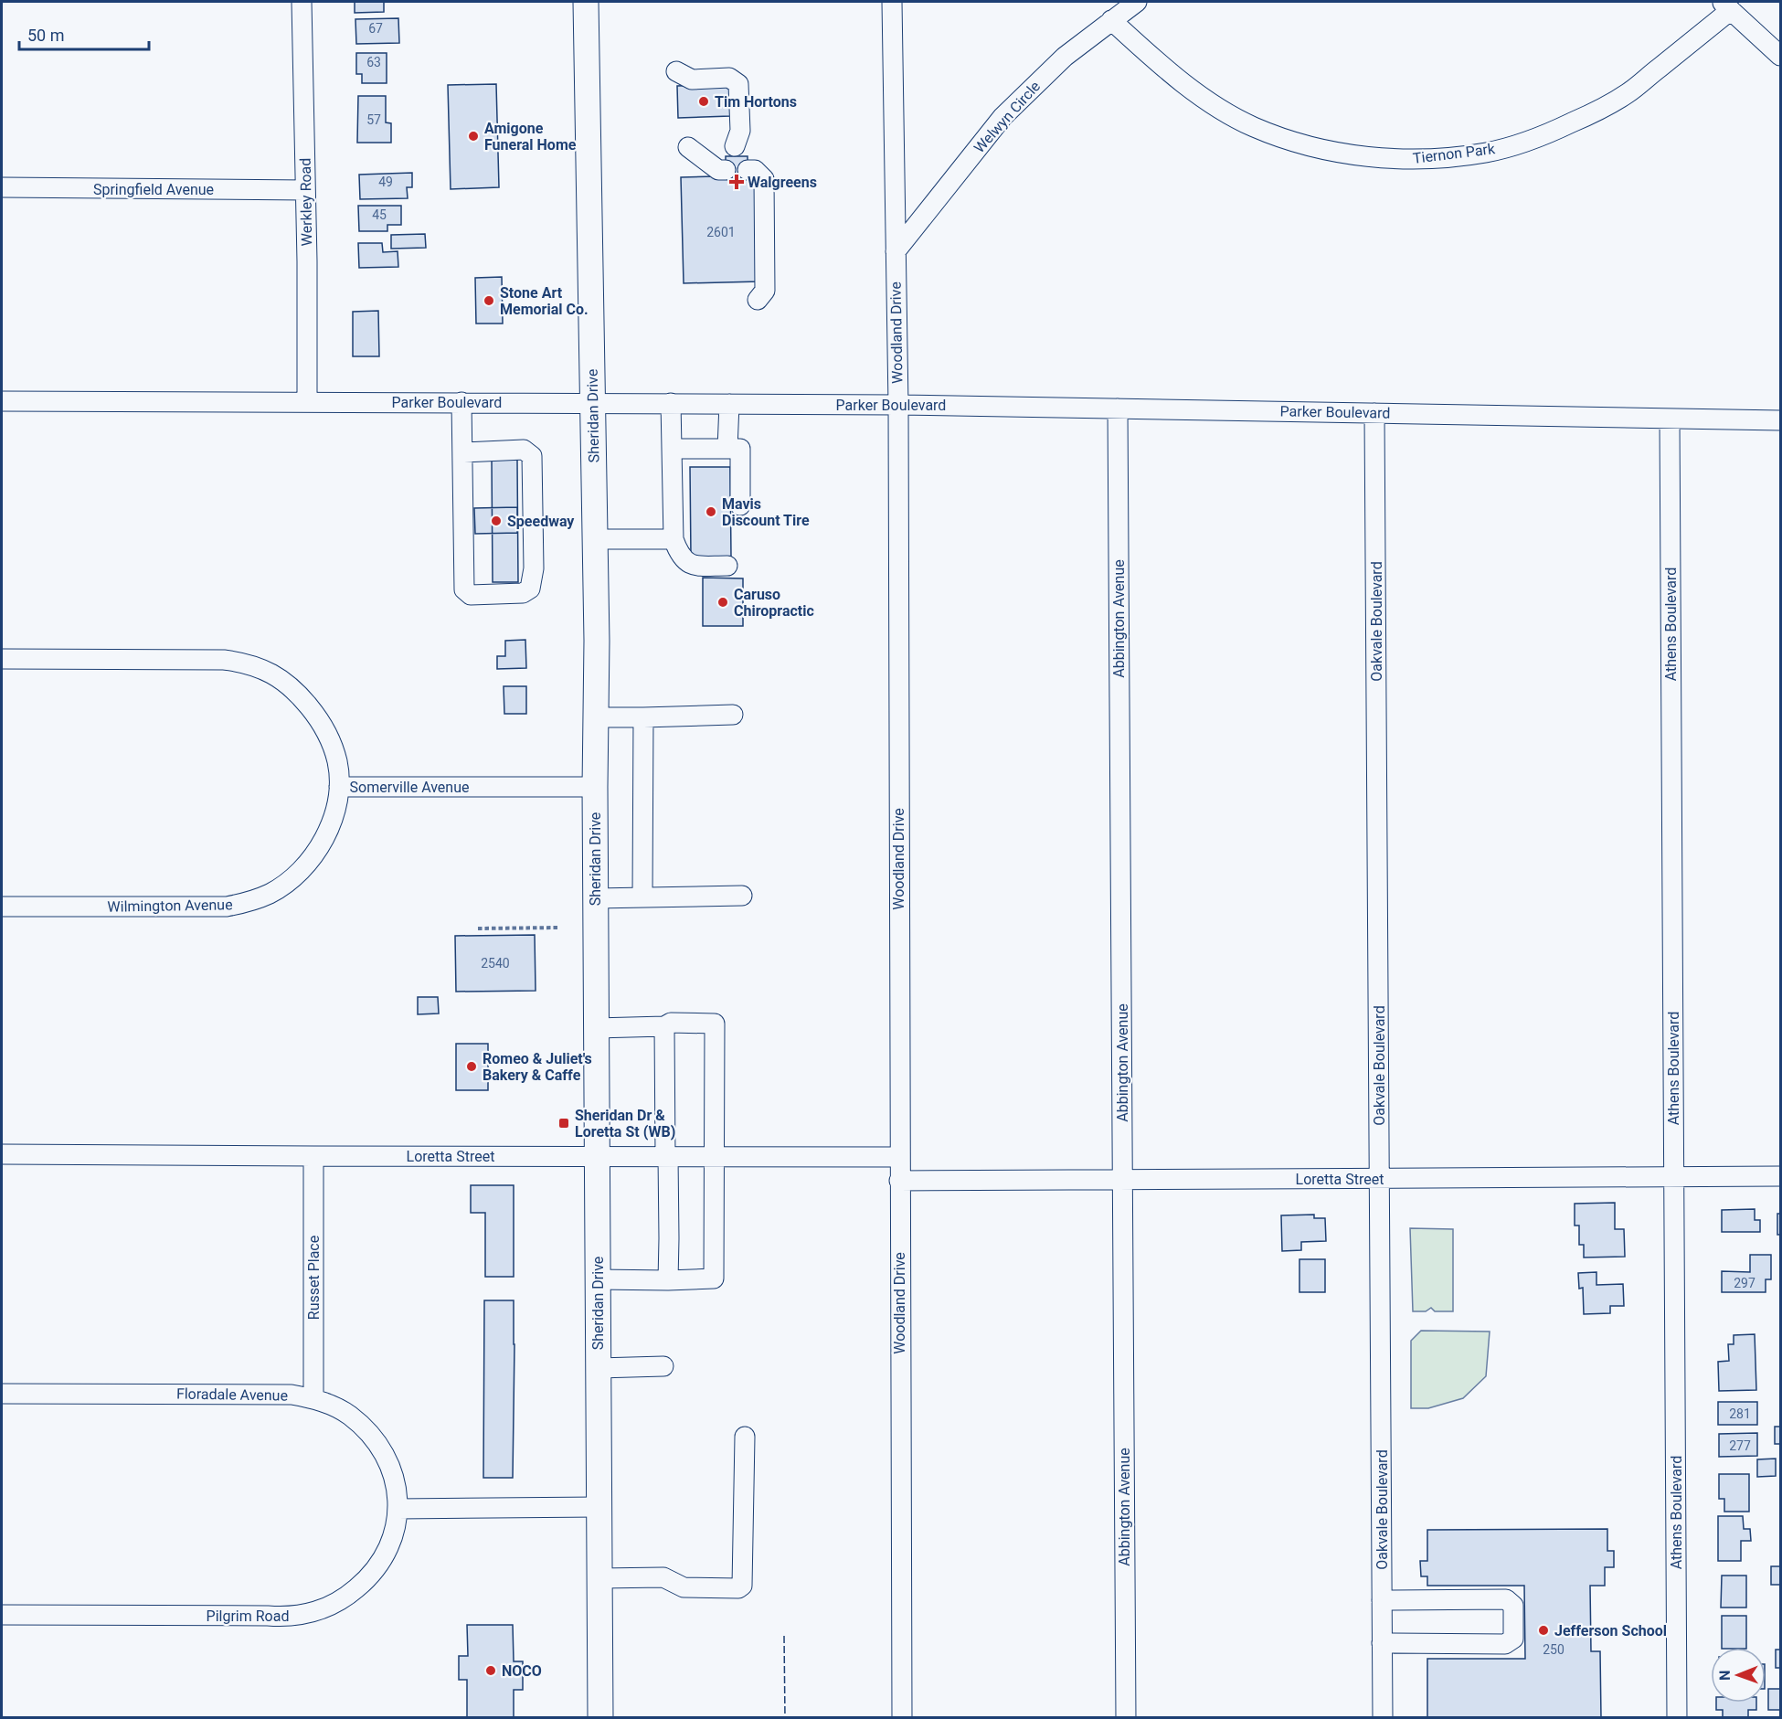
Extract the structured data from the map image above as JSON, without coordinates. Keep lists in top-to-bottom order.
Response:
{
  "streets": {
    "main road": ["Sheridan Drive"],
    "street": [
      "Welwyn Circle",
      "Tiernon Park",
      "Springfield Avenue",
      "Werkley Road",
      "Woodland Drive",
      "Parker Boulevard",
      "Abbington Avenue",
      "Oakvale Boulevard",
      "Athens Boulevard",
      "Somerville Avenue",
      "Wilmington Avenue",
      "Loretta Street",
      "Russet Place",
      "Floradale Avenue",
      "Pilgrim Road"
    ]
  },
  "crossings": [
    ["Welwyn Circle", "Tiernon Park"],
    ["Welwyn Circle", "Woodland Drive"],
    ["Springfield Avenue", "Werkley Road"],
    ["Werkley Road", "Parker Boulevard"],
    ["Woodland Drive", "Parker Boulevard"],
    ["Woodland Drive", "Loretta Street"],
    ["Parker Boulevard", "Sheridan Drive"],
    ["Parker Boulevard", "Abbington Avenue"],
    ["Parker Boulevard", "Oakvale Boulevard"],
    ["Parker Boulevard", "Athens Boulevard"],
    ["Sheridan Drive", "Somerville Avenue"],
    ["Sheridan Drive", "Loretta Street"],
    ["Abbington Avenue", "Loretta Street"],
    ["Oakvale Boulevard", "Loretta Street"],
    ["Athens Boulevard", "Loretta Street"],
    ["Somerville Avenue", "Wilmington Avenue"],
    ["Loretta Street", "Russet Place"],
    ["Russet Place", "Floradale Avenue"],
    ["Floradale Avenue", "Pilgrim Road"]
  ],
  "places": {
    "other": [
      "Tim Hortons",
      "Amigone Funeral Home",
      "Stone Art Memorial Co.",
      "Mavis Discount Tire",
      "Speedway",
      "Caruso Chiropractic",
      "Romeo & Juliet's Bakery & Caffe",
      "Jefferson School",
      "NOCO"
    ],
    "health": ["Walgreens"],
    "transit": ["Sheridan Dr & Loretta St (WB)"]
  },
  "house_numbers": [
    "67",
    "63",
    "57",
    "49",
    "45",
    "2601",
    "2540",
    "297",
    "281",
    "277",
    "250"
  ],
  "scale_bar": "50 m",
  "north": "left"
}
